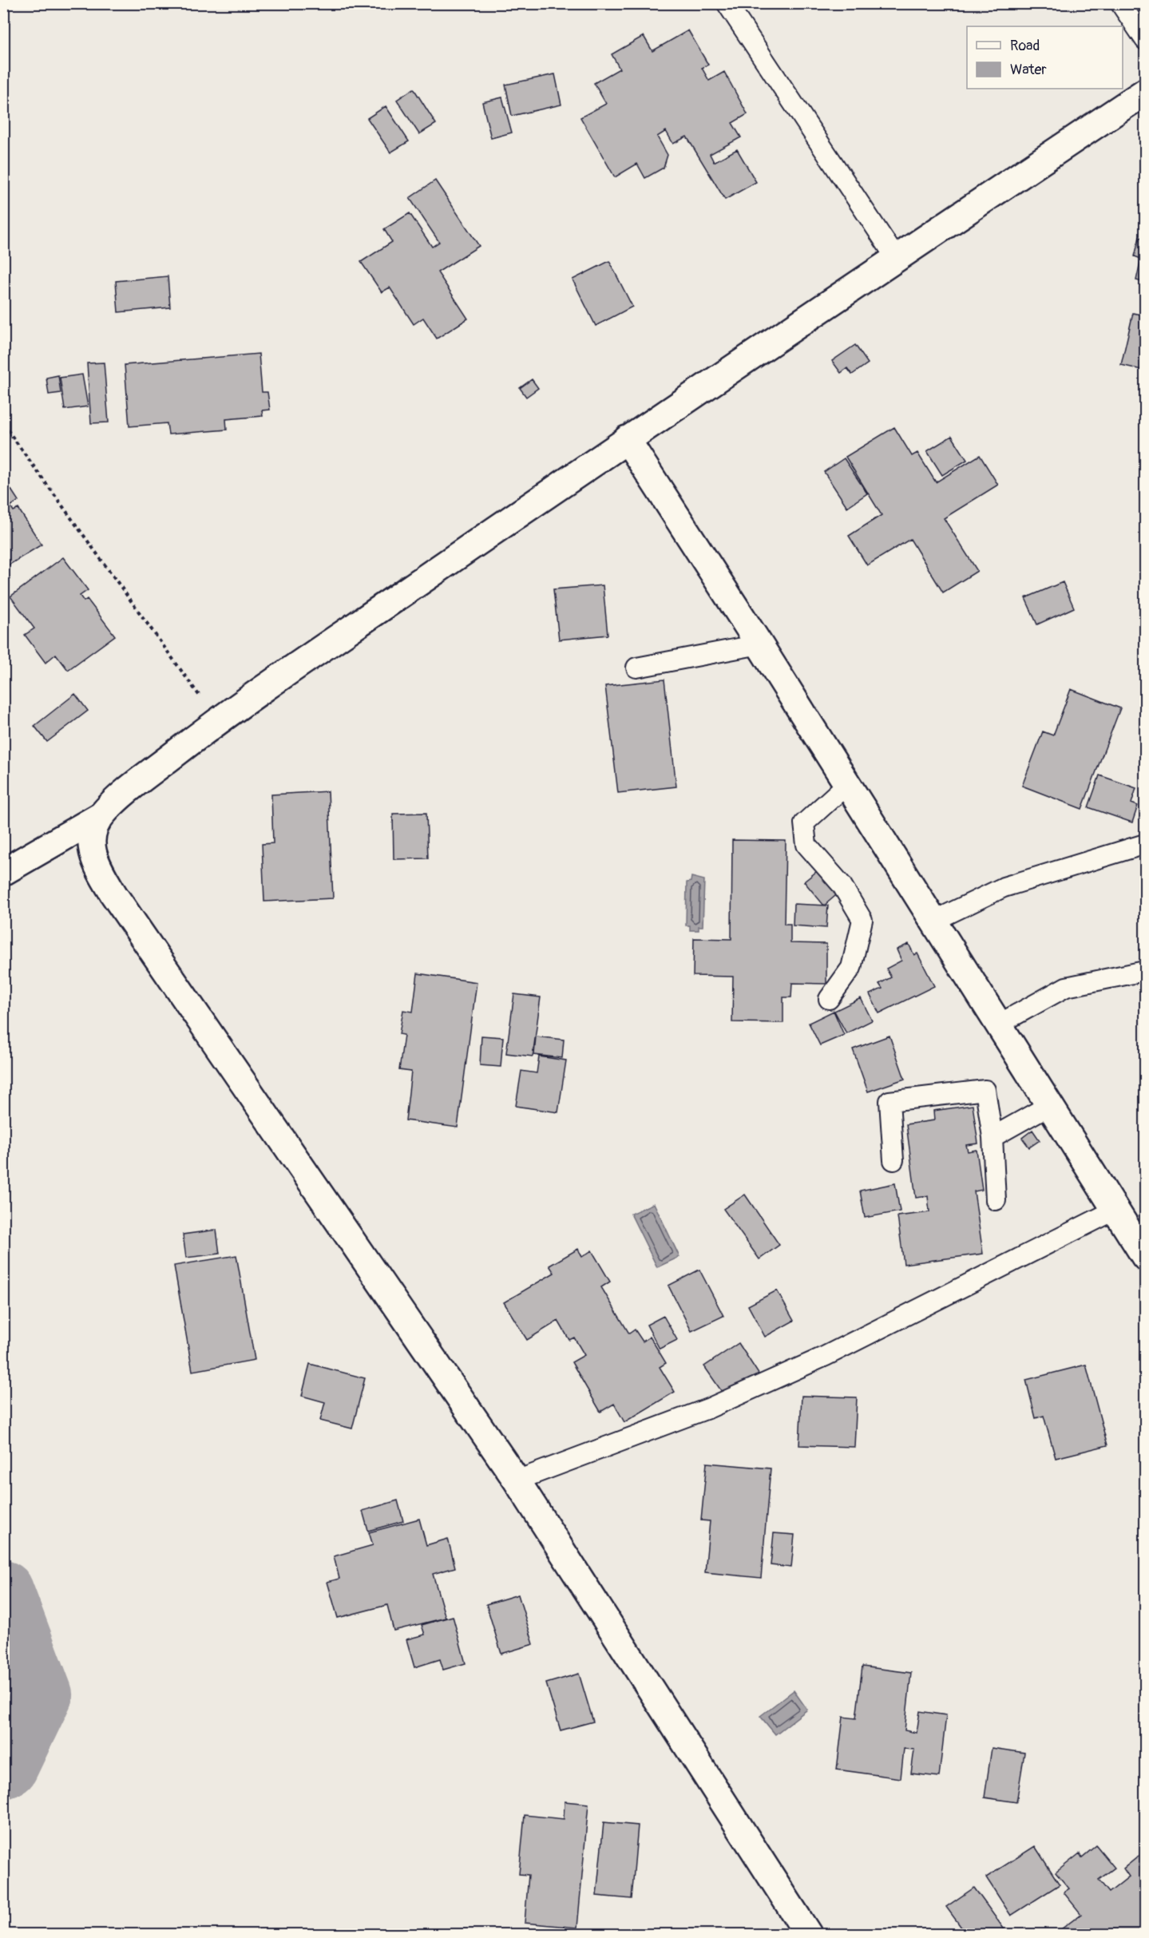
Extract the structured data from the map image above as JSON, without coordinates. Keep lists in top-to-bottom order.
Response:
{
  "legend": ["Road", "Water"]
}
